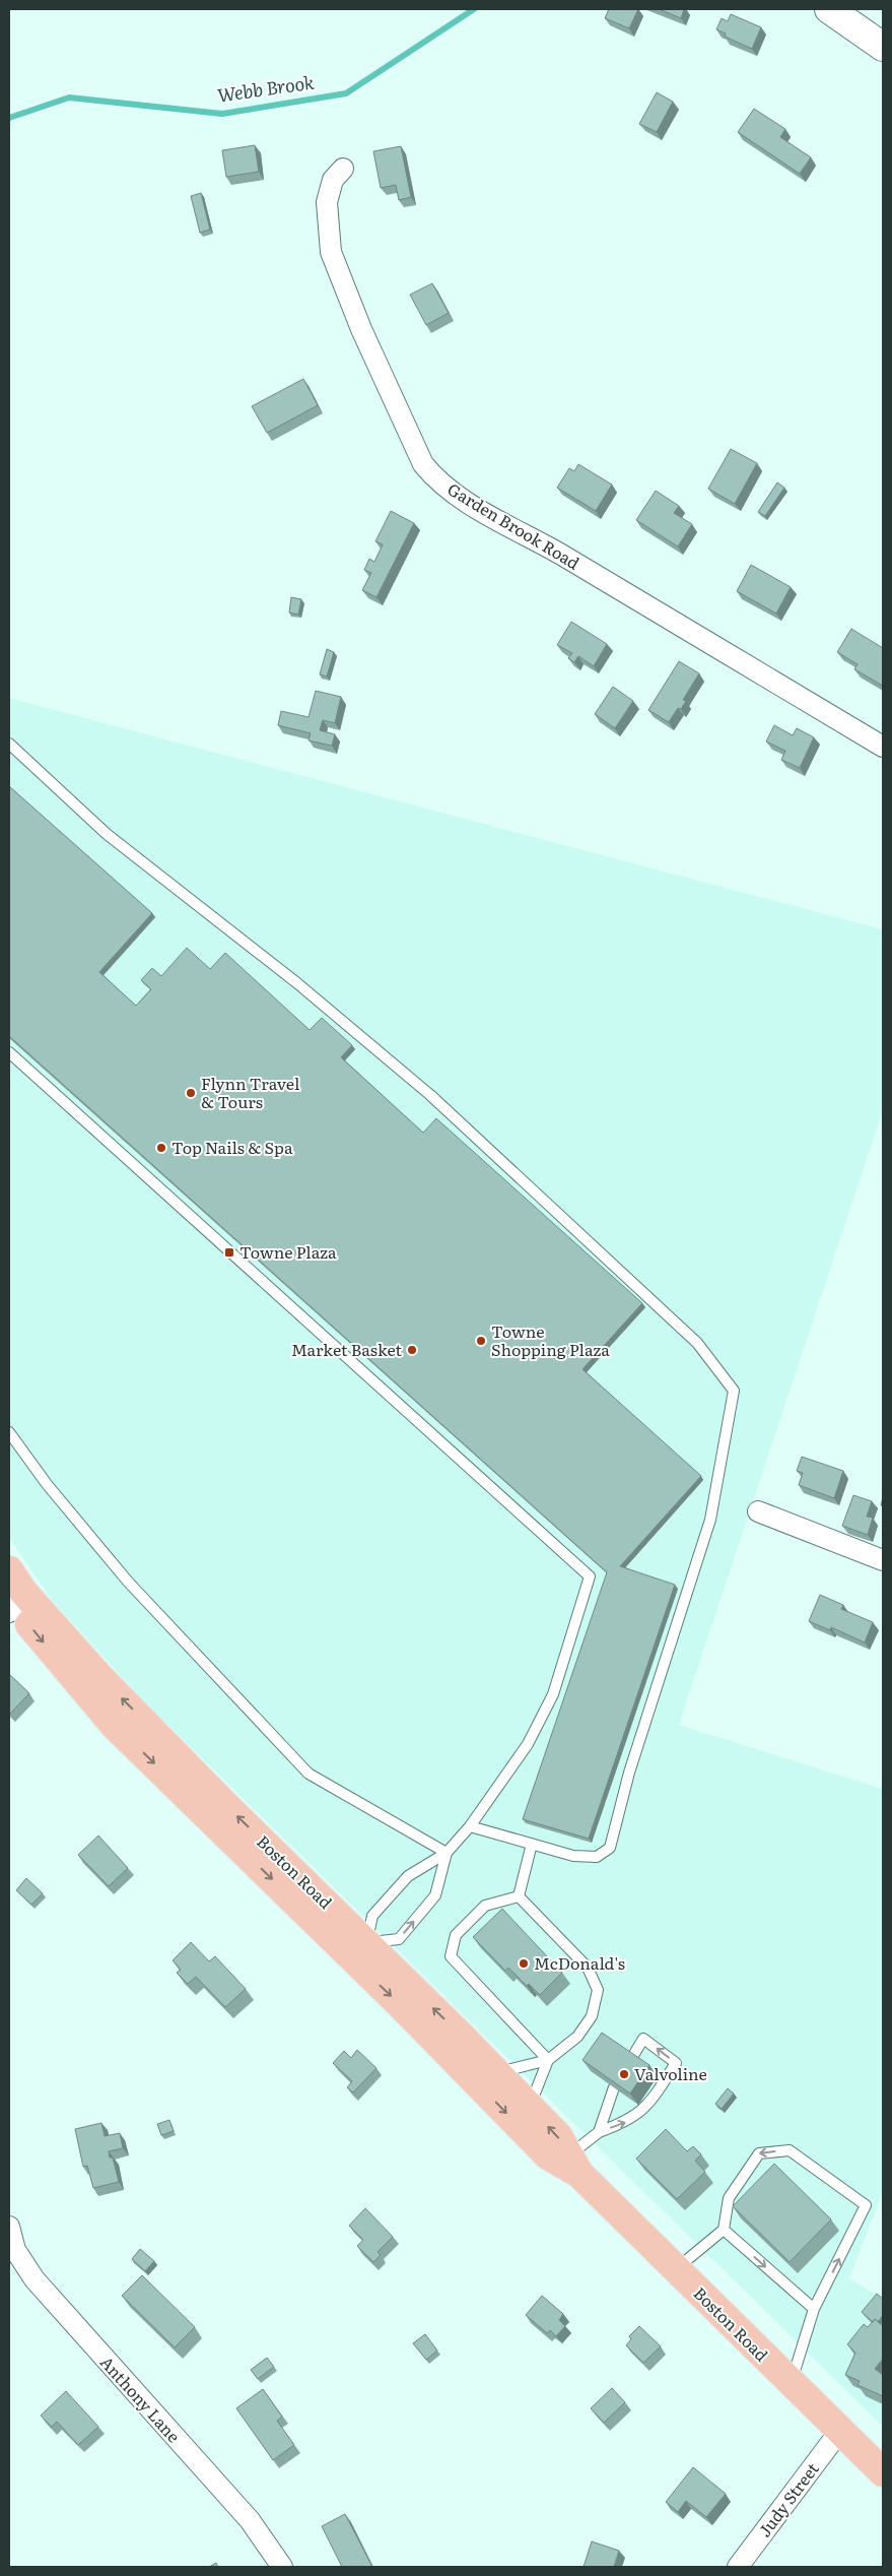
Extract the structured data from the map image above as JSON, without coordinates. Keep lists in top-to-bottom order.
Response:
{
  "streets": {
    "main road": ["Boston Road"],
    "street": ["Garden Brook Road", "Anthony Lane", "Judy Street"]
  },
  "crossings": [
    ["Boston Road", "Judy Street"]
  ],
  "water": ["Webb Brook"],
  "places": {
    "other": [
      "Flynn Travel & Tours",
      "Top Nails & Spa",
      "Towne Shopping Plaza",
      "Market Basket",
      "McDonald's",
      "Valvoline"
    ],
    "transit": ["Towne Plaza"]
  }
}
